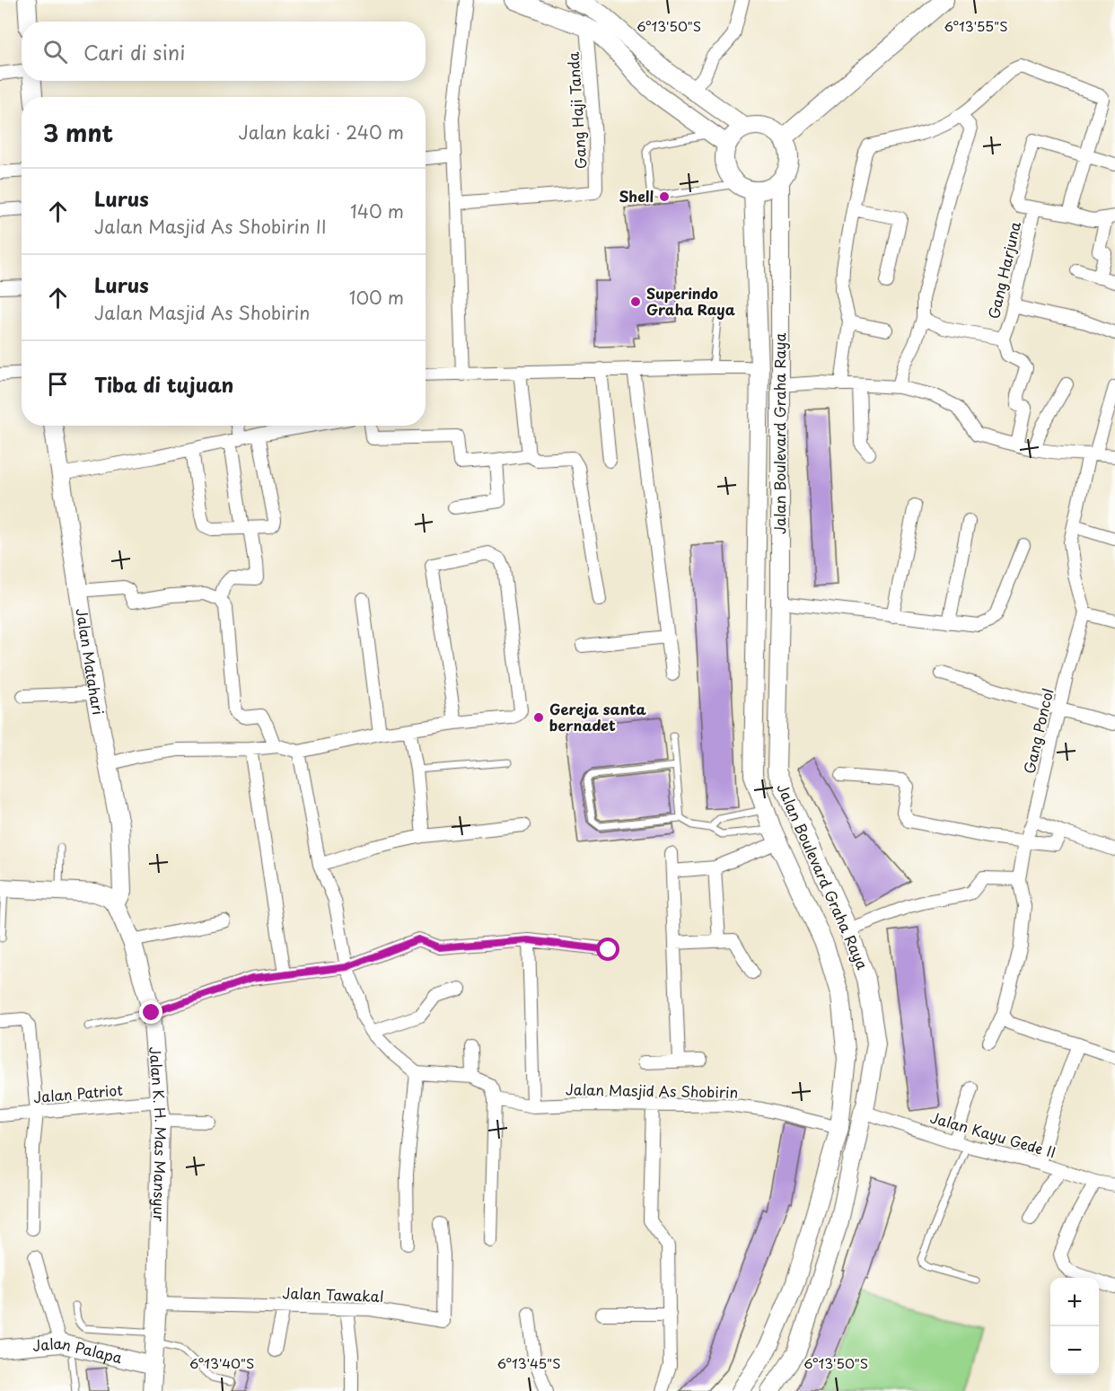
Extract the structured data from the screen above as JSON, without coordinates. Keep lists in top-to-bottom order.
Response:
{
  "streets": {
    "main road": [
      "Jalan Boulevard Graha Raya",
      "Jalan Matahari",
      "Jalan K. H. Mas Mansyur",
      "Jalan Palapa"
    ],
    "street": [
      "Gang Haji Tanda",
      "Gang Harjuna",
      "Gang Poncol",
      "Jalan Masjid As Shobirin",
      "Jalan Patriot",
      "Jalan Kayu Gede II",
      "Jalan Tawakal"
    ]
  },
  "crossings": [
    ["Jalan Boulevard Graha Raya", "Jalan Masjid As Shobirin"],
    ["Jalan Boulevard Graha Raya", "Jalan Kayu Gede II"],
    ["Jalan Matahari", "Jalan K. H. Mas Mansyur"],
    ["Jalan Patriot", "Jalan K. H. Mas Mansyur"],
    ["Jalan K. H. Mas Mansyur", "Jalan Tawakal"],
    ["Jalan K. H. Mas Mansyur", "Jalan Palapa"]
  ],
  "places": ["Shell", "Superindo Graha Raya", "Gereja santa bernadet"],
  "page": {
    "search": "Cari di sini",
    "heading": ["3 mnt", "Jalan kaki · 240 m"],
    "list": [
      ["Lurus", "Jalan Masjid As Shobirin II", "140 m"],
      ["Lurus", "Jalan Masjid As Shobirin", "100 m"],
      "Tiba di tujuan"
    ],
    "map_buttons": ["+", "−"]
  },
  "coordinates": [
    "6°13'50\"S",
    "6°13'55\"S",
    "6°13'40\"S",
    "6°13'45\"S"
  ]
}
